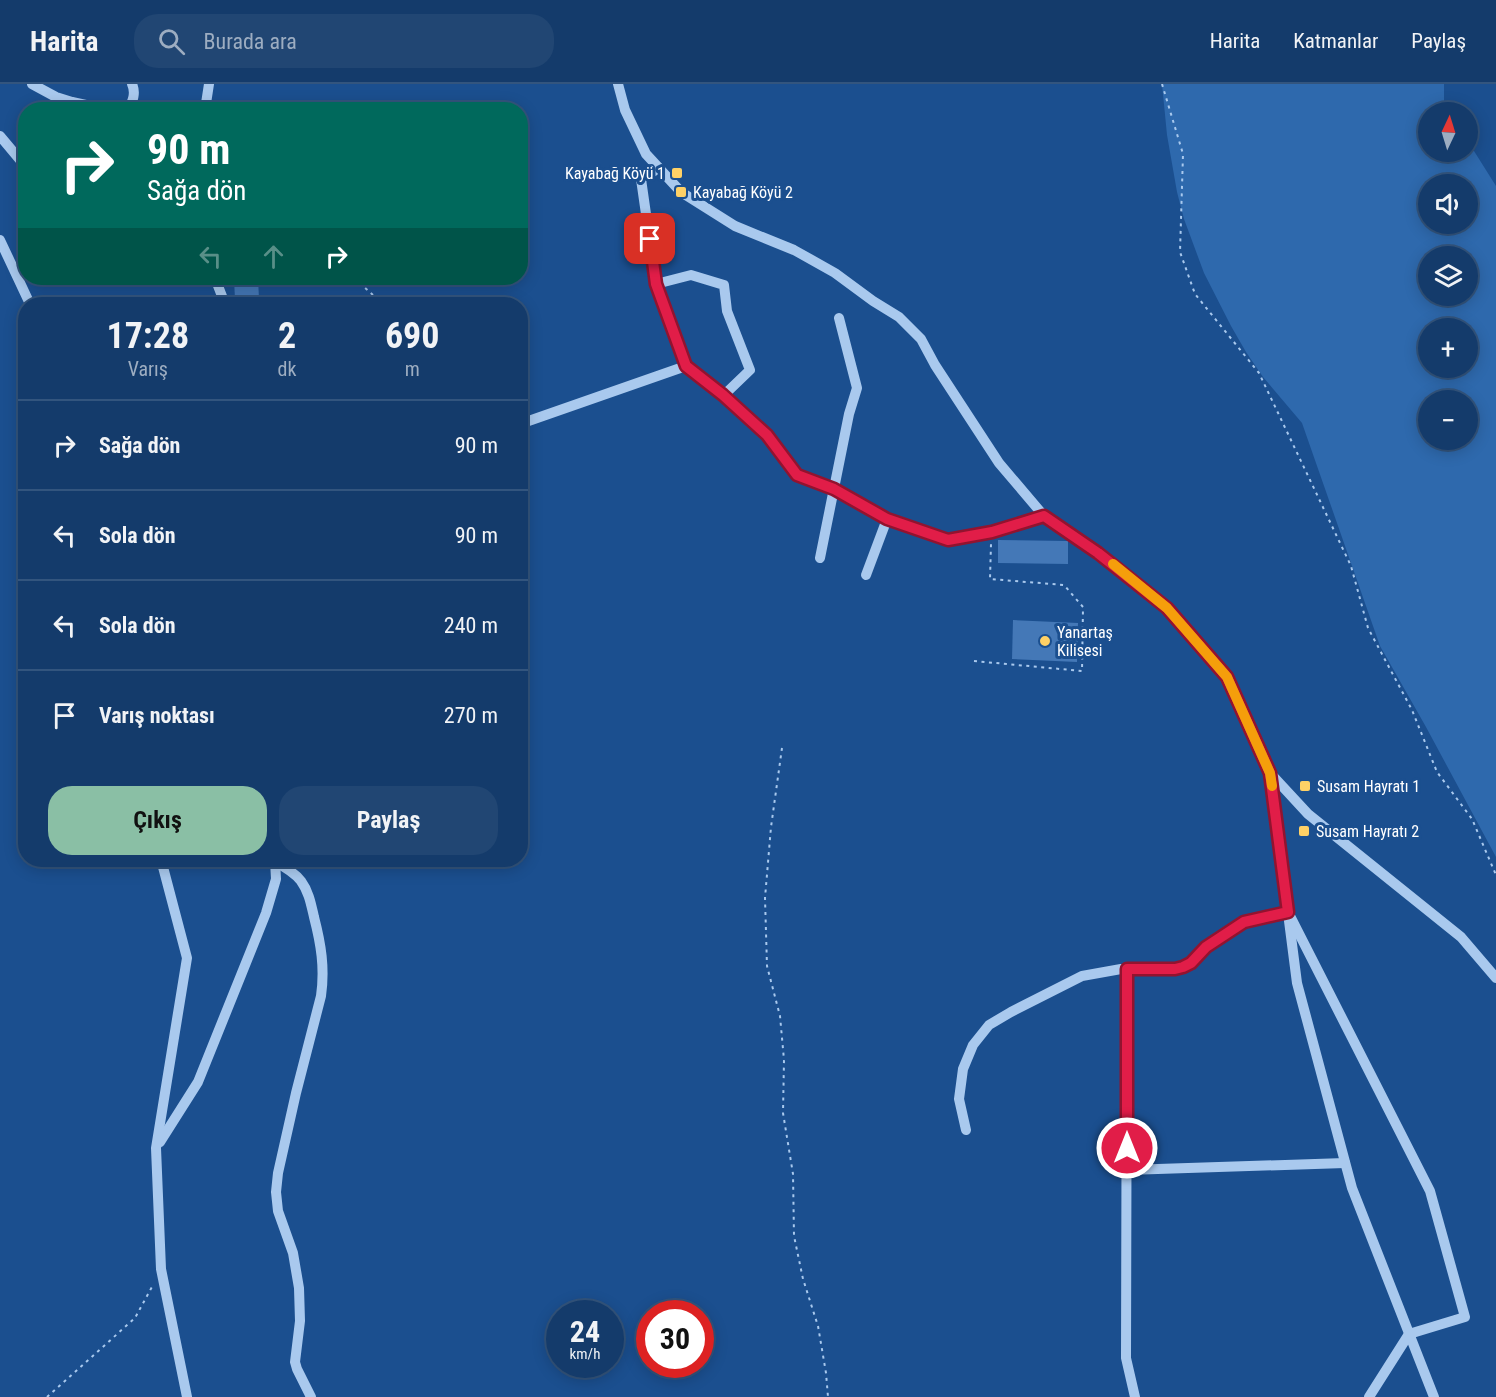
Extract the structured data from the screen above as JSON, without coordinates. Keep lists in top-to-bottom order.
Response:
{
  "places": {
    "transit": [
      "Kayabağ Köyü 1",
      "Kayabağ Köyü 2",
      "Susam Hayratı 1",
      "Susam Hayratı 2"
    ],
    "other": ["Yanartaş Kilisesi"]
  },
  "north": "top",
  "page": {
    "header": "Harita",
    "search": "Burada ara",
    "nav": ["Harita", "Katmanlar", "Paylaş"],
    "map_buttons": ["+", "−"],
    "turn": ["90 m", "Sağa dön"],
    "eta": [
      "17:28",
      "Varış",
      "2",
      "dk",
      "690",
      "m"
    ],
    "list": [
      {
        "name": "Sağa dön",
        "value": "90 m"
      },
      {
        "name": "Sola dön",
        "value": "90 m"
      },
      {
        "name": "Sola dön",
        "value": "240 m"
      },
      {
        "name": "Varış noktası",
        "value": "270 m"
      }
    ],
    "buttons": ["Çıkış", "Paylaş"],
    "speed": "24 km/h",
    "limit": "30"
  }
}
